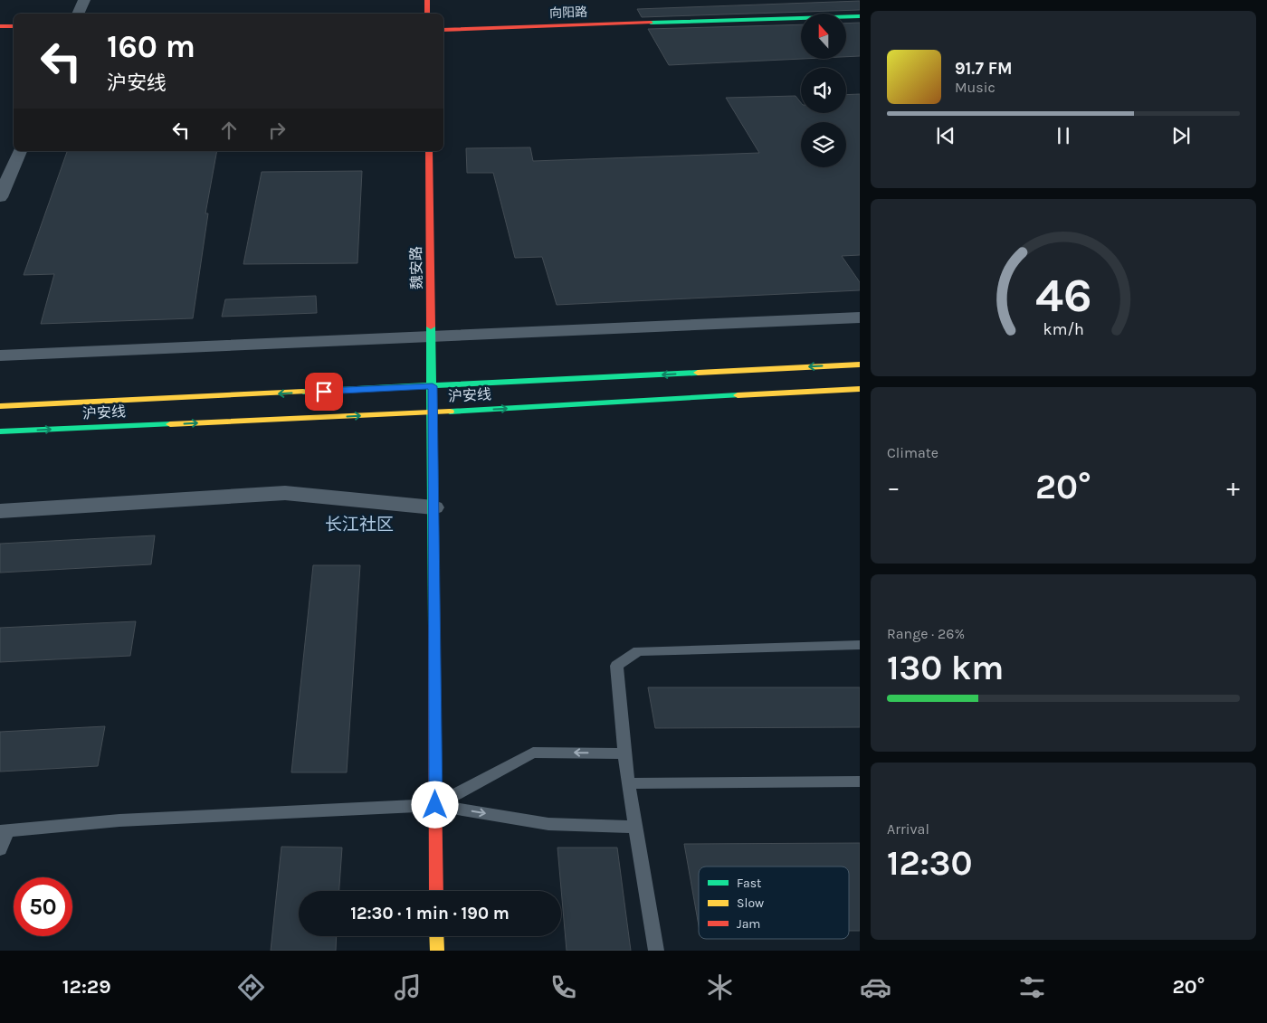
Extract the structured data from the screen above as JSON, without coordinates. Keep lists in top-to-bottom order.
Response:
{
  "streets": {
    "main road": ["向阳路", "魏安路", "沪安线"]
  },
  "crossings": [
    ["魏安路", "沪安线"]
  ],
  "districts": ["长江社区"],
  "legend": ["Fast", "Slow", "Jam"],
  "north": "top",
  "page": {
    "turn": ["160 m", "沪安线"],
    "song": ["91.7 FM", "Music"],
    "tile": [
      "Climate",
      ["Range · 26%", "130 km"],
      ["Arrival", "12:30"]
    ],
    "heat": ["−", "20°", "+"],
    "limit": "50",
    "trip": "12:30 · 1 min · 190 m",
    "tabs": ["12:29", "20°"],
    "gauge": ["46", "km/h"]
  }
}
